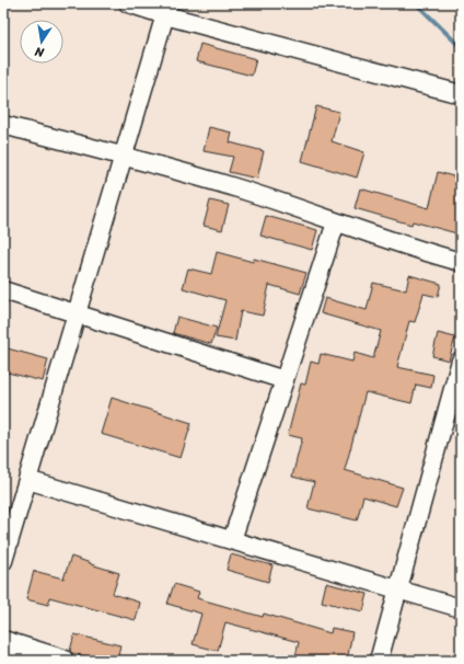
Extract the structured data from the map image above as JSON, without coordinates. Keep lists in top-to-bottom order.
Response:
{
  "north": "bottom"
}
